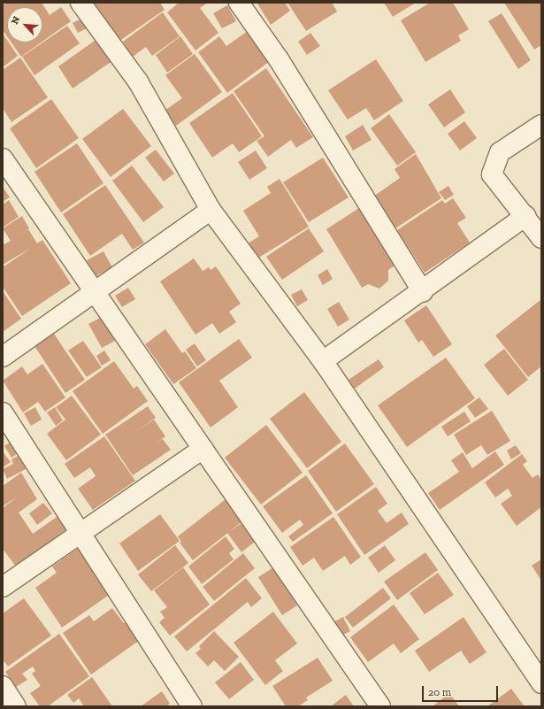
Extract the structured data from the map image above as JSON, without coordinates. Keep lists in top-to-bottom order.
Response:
{
  "scale_bar": "20 m",
  "north": "top left"
}
